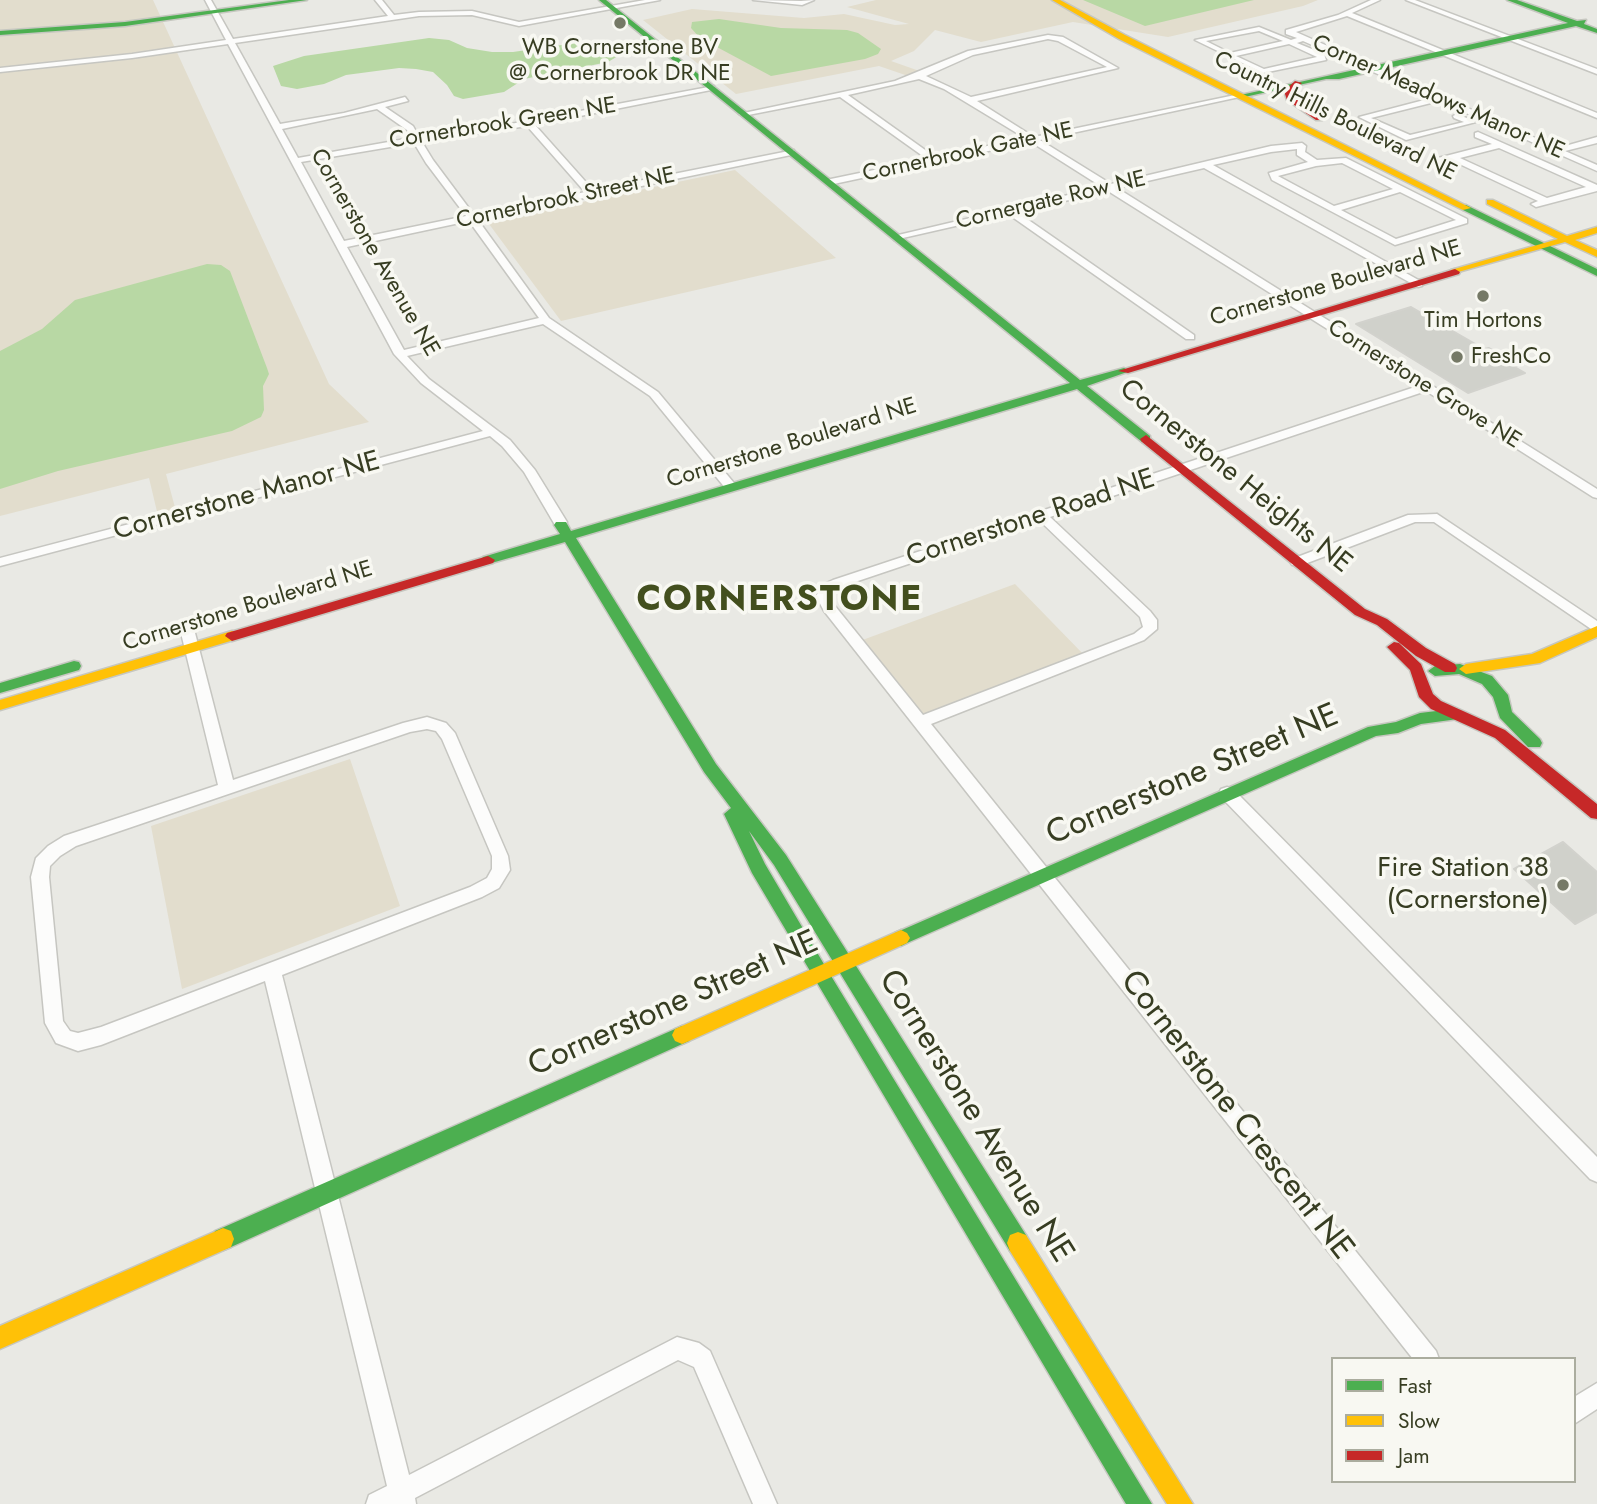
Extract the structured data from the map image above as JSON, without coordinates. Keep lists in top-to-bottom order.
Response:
{
  "streets": {
    "street": [
      "Corner Meadows Manor NE",
      "Country Hills Boulevard NE",
      "Cornerbrook Green NE",
      "Cornerbrook Gate NE",
      "Cornerbrook Street NE",
      "Cornergate Row NE",
      "Cornerstone Avenue NE",
      "Cornerstone Boulevard NE",
      "Cornerstone Grove NE",
      "Cornerstone Heights NE",
      "Cornerstone Manor NE",
      "Cornerstone Road NE",
      "Cornerstone Street NE",
      "Cornerstone Crescent NE"
    ]
  },
  "crossings": [
    ["Country Hills Boulevard NE", "Cornerbrook Gate NE"],
    ["Country Hills Boulevard NE", "Cornerstone Boulevard NE"],
    ["Cornerbrook Green NE", "Cornerstone Avenue NE"],
    ["Cornerbrook Gate NE", "Cornerstone Grove NE"],
    ["Cornerbrook Street NE", "Cornerstone Avenue NE"],
    ["Cornergate Row NE", "Cornerstone Grove NE"],
    ["Cornerstone Avenue NE", "Cornerstone Boulevard NE"],
    ["Cornerstone Avenue NE", "Cornerstone Manor NE"],
    ["Cornerstone Avenue NE", "Cornerstone Street NE"],
    ["Cornerstone Boulevard NE", "Cornerstone Grove NE"],
    ["Cornerstone Boulevard NE", "Cornerstone Heights NE"],
    ["Cornerstone Grove NE", "Cornerstone Road NE"],
    ["Cornerstone Heights NE", "Cornerstone Road NE"],
    ["Cornerstone Heights NE", "Cornerstone Street NE"],
    ["Cornerstone Road NE", "Cornerstone Street NE"],
    ["Cornerstone Road NE", "Cornerstone Crescent NE"],
    ["Cornerstone Street NE", "Cornerstone Crescent NE"]
  ],
  "districts": ["CORNERSTONE"],
  "places": [
    "WB Cornerstone BV @ Cornerbrook DR NE",
    "Tim Hortons",
    "FreshCo",
    "Fire Station 38 (Cornerstone)"
  ],
  "legend": ["Fast", "Slow", "Jam"]
}
